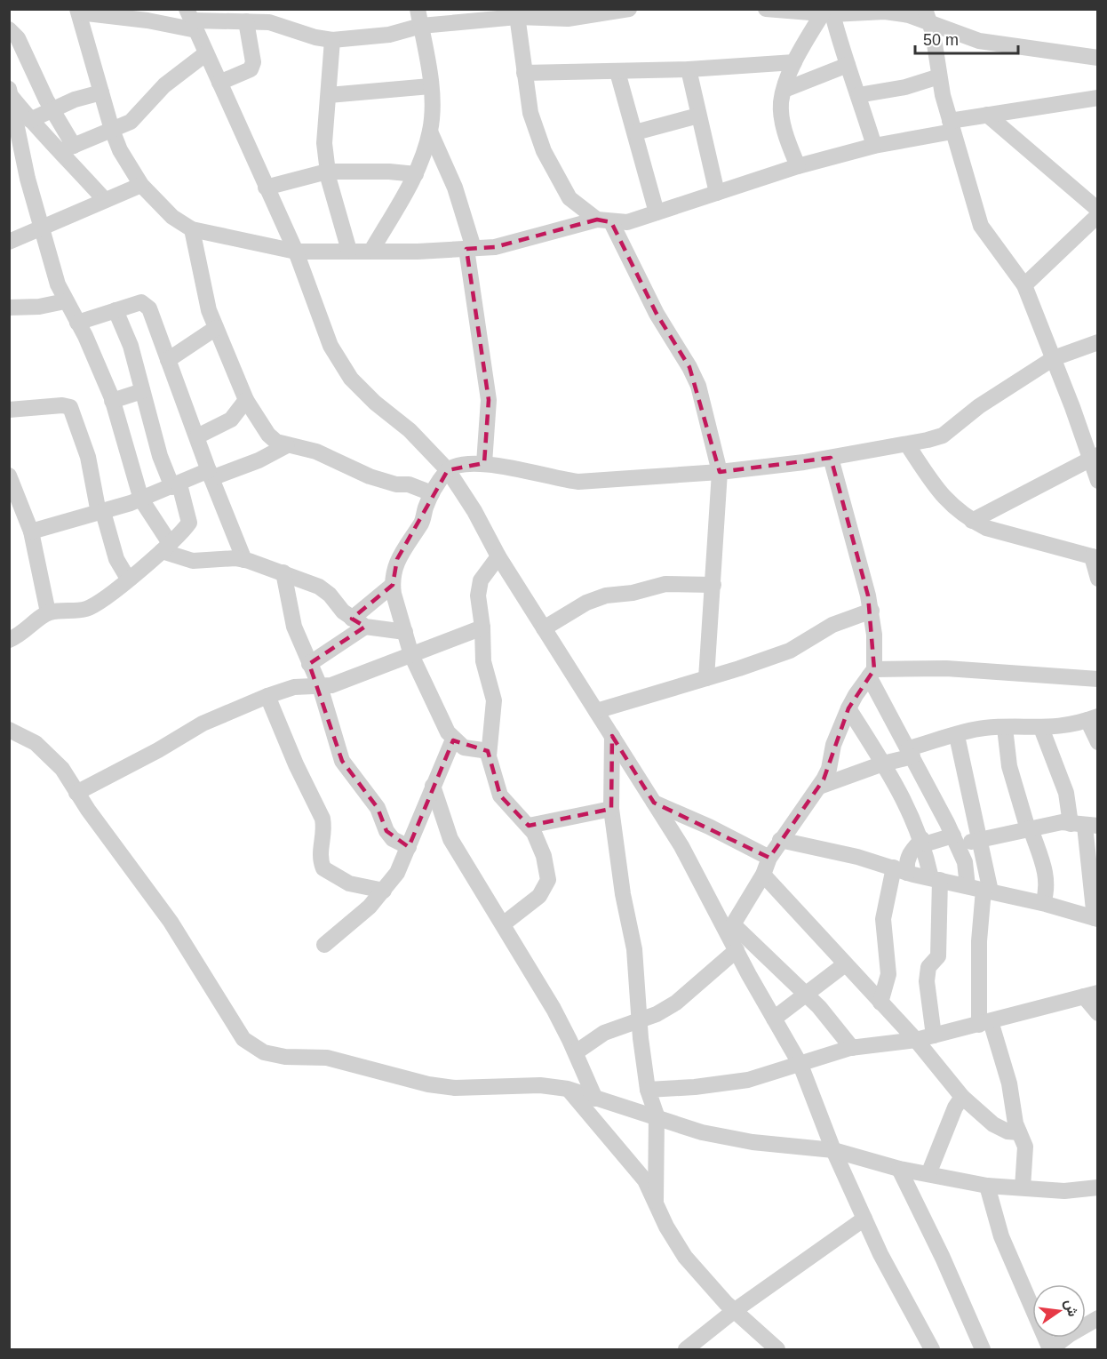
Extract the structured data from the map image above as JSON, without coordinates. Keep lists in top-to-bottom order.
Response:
{
  "scale_bar": "50 m",
  "north": "right"
}
